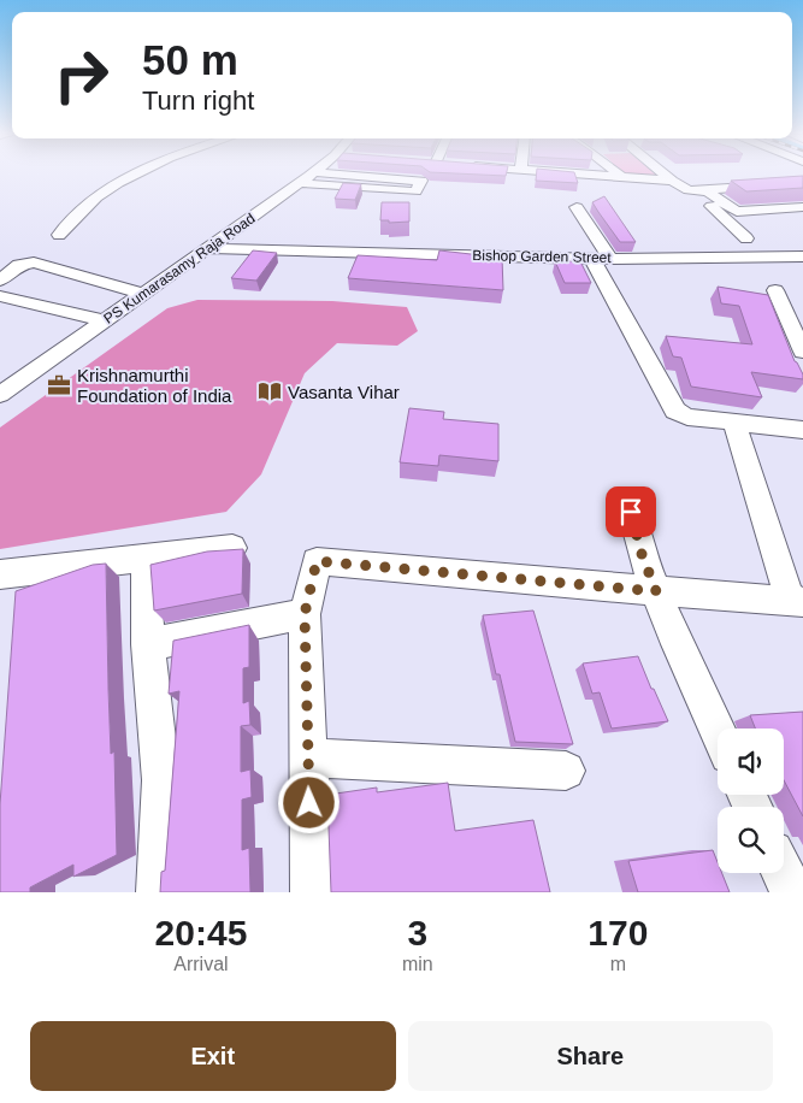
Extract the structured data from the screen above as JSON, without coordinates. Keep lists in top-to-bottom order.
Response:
{
  "streets": {
    "street": ["Bishop Garden Street", "PS Kumarasamy Raja Road"]
  },
  "crossings": [
    ["Bishop Garden Street", "PS Kumarasamy Raja Road"]
  ],
  "places": {
    "office": ["Krishnamurthi Foundation of India"],
    "library": ["Vasanta Vihar"]
  },
  "page": {
    "turn": ["50 m", "Turn right"],
    "eta": [
      "20:45",
      "Arrival",
      "3",
      "min",
      "170",
      "m"
    ],
    "buttons": ["Exit", "Share"]
  }
}
